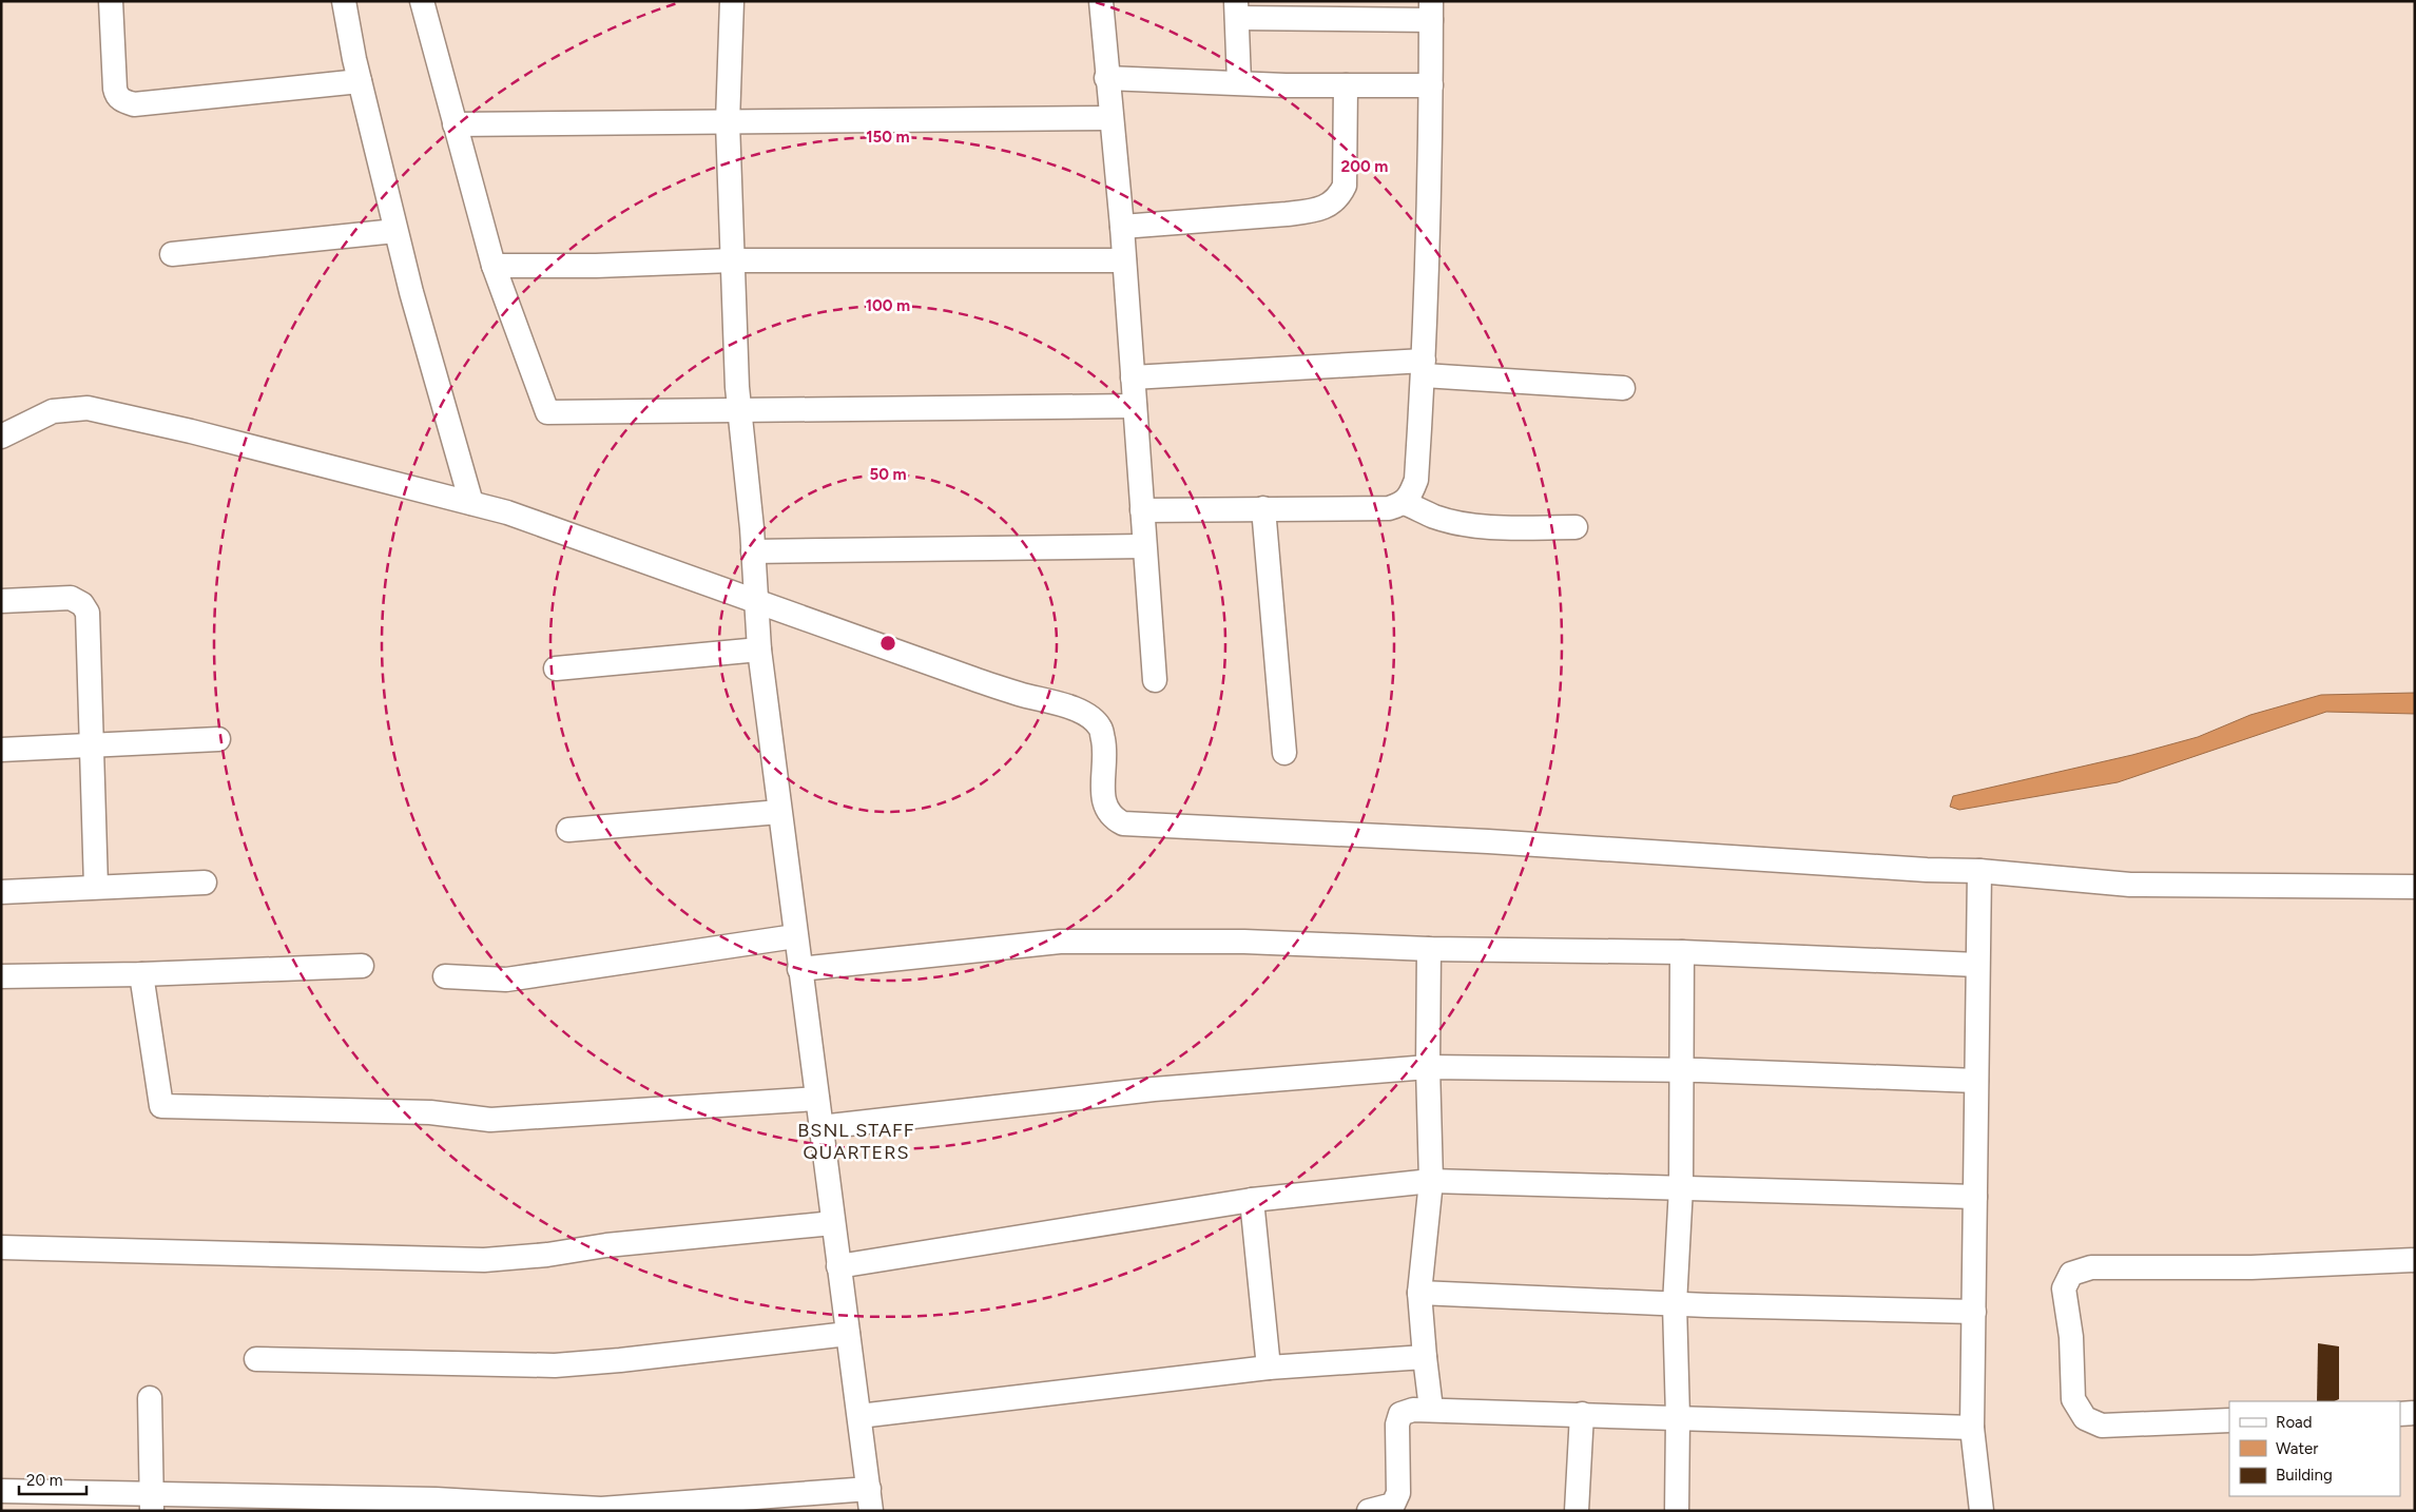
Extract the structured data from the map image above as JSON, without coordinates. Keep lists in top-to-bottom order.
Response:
{
  "districts": ["BSNL STAFF QUARTERS"],
  "legend": ["Road", "Water", "Building"],
  "scale_bar": "20 m",
  "rings": [
    "150 m",
    "200 m",
    "100 m",
    "50 m"
  ]
}
